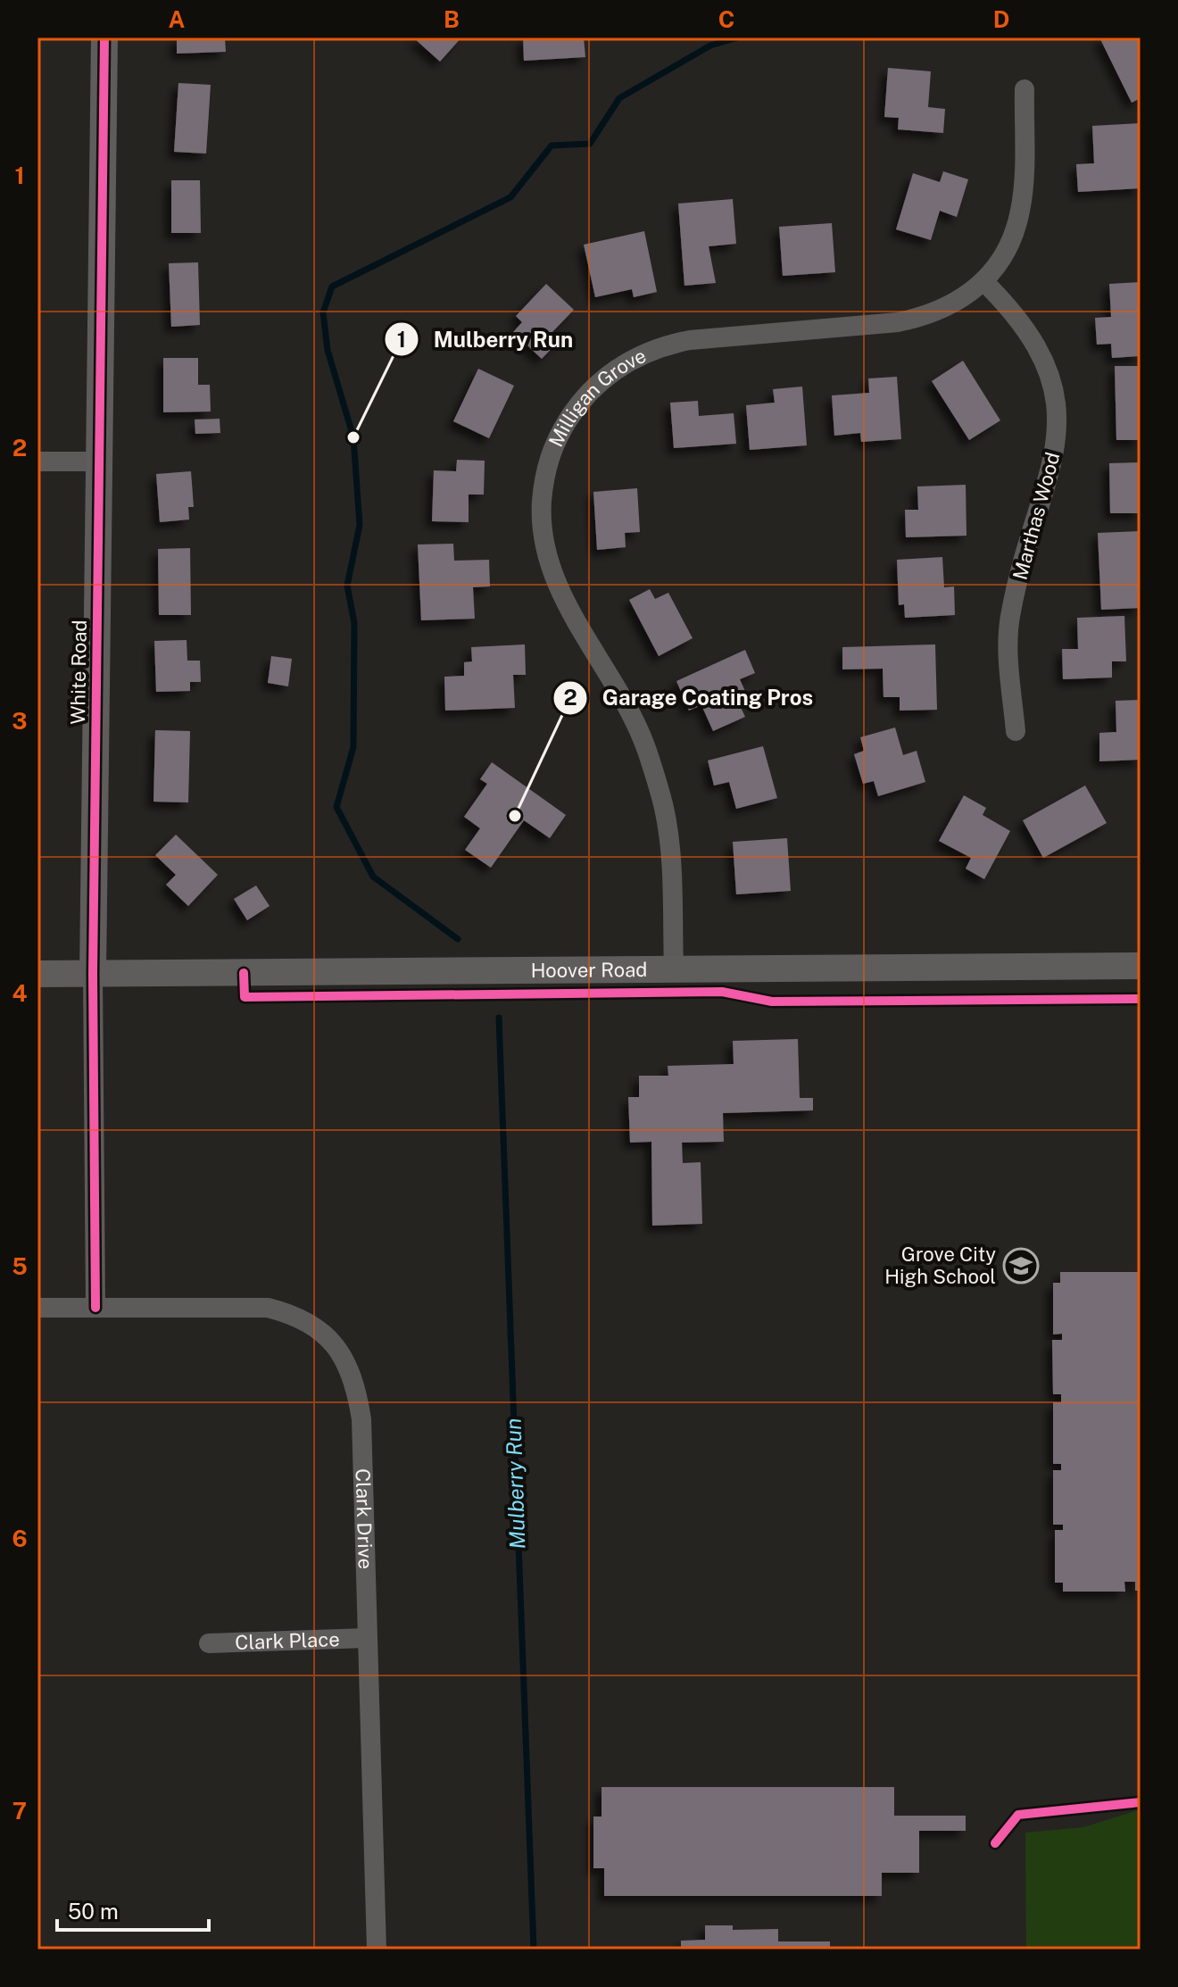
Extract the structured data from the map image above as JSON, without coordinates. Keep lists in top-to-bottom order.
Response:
{
  "streets": {
    "main road": ["White Road", "Hoover Road"],
    "street": [
      "Milligan Grove",
      "Marthas Wood",
      "Clark Drive",
      "Clark Place"
    ]
  },
  "crossings": [
    ["Milligan Grove", "Marthas Wood"],
    ["Milligan Grove", "Hoover Road"],
    ["White Road", "Hoover Road"],
    ["White Road", "Clark Drive"],
    ["Clark Drive", "Clark Place"]
  ],
  "water": ["Mulberry Run"],
  "places": {
    "other": ["Mulberry Run", "Garage Coating Pros"],
    "school or university": ["Grove City High School"]
  },
  "scale_bar": "50 m",
  "grid": {
    "columns": [
      "A",
      "B",
      "C",
      "D"
    ],
    "rows": [
      "1",
      "2",
      "3",
      "4",
      "5",
      "6",
      "7"
    ]
  }
}
